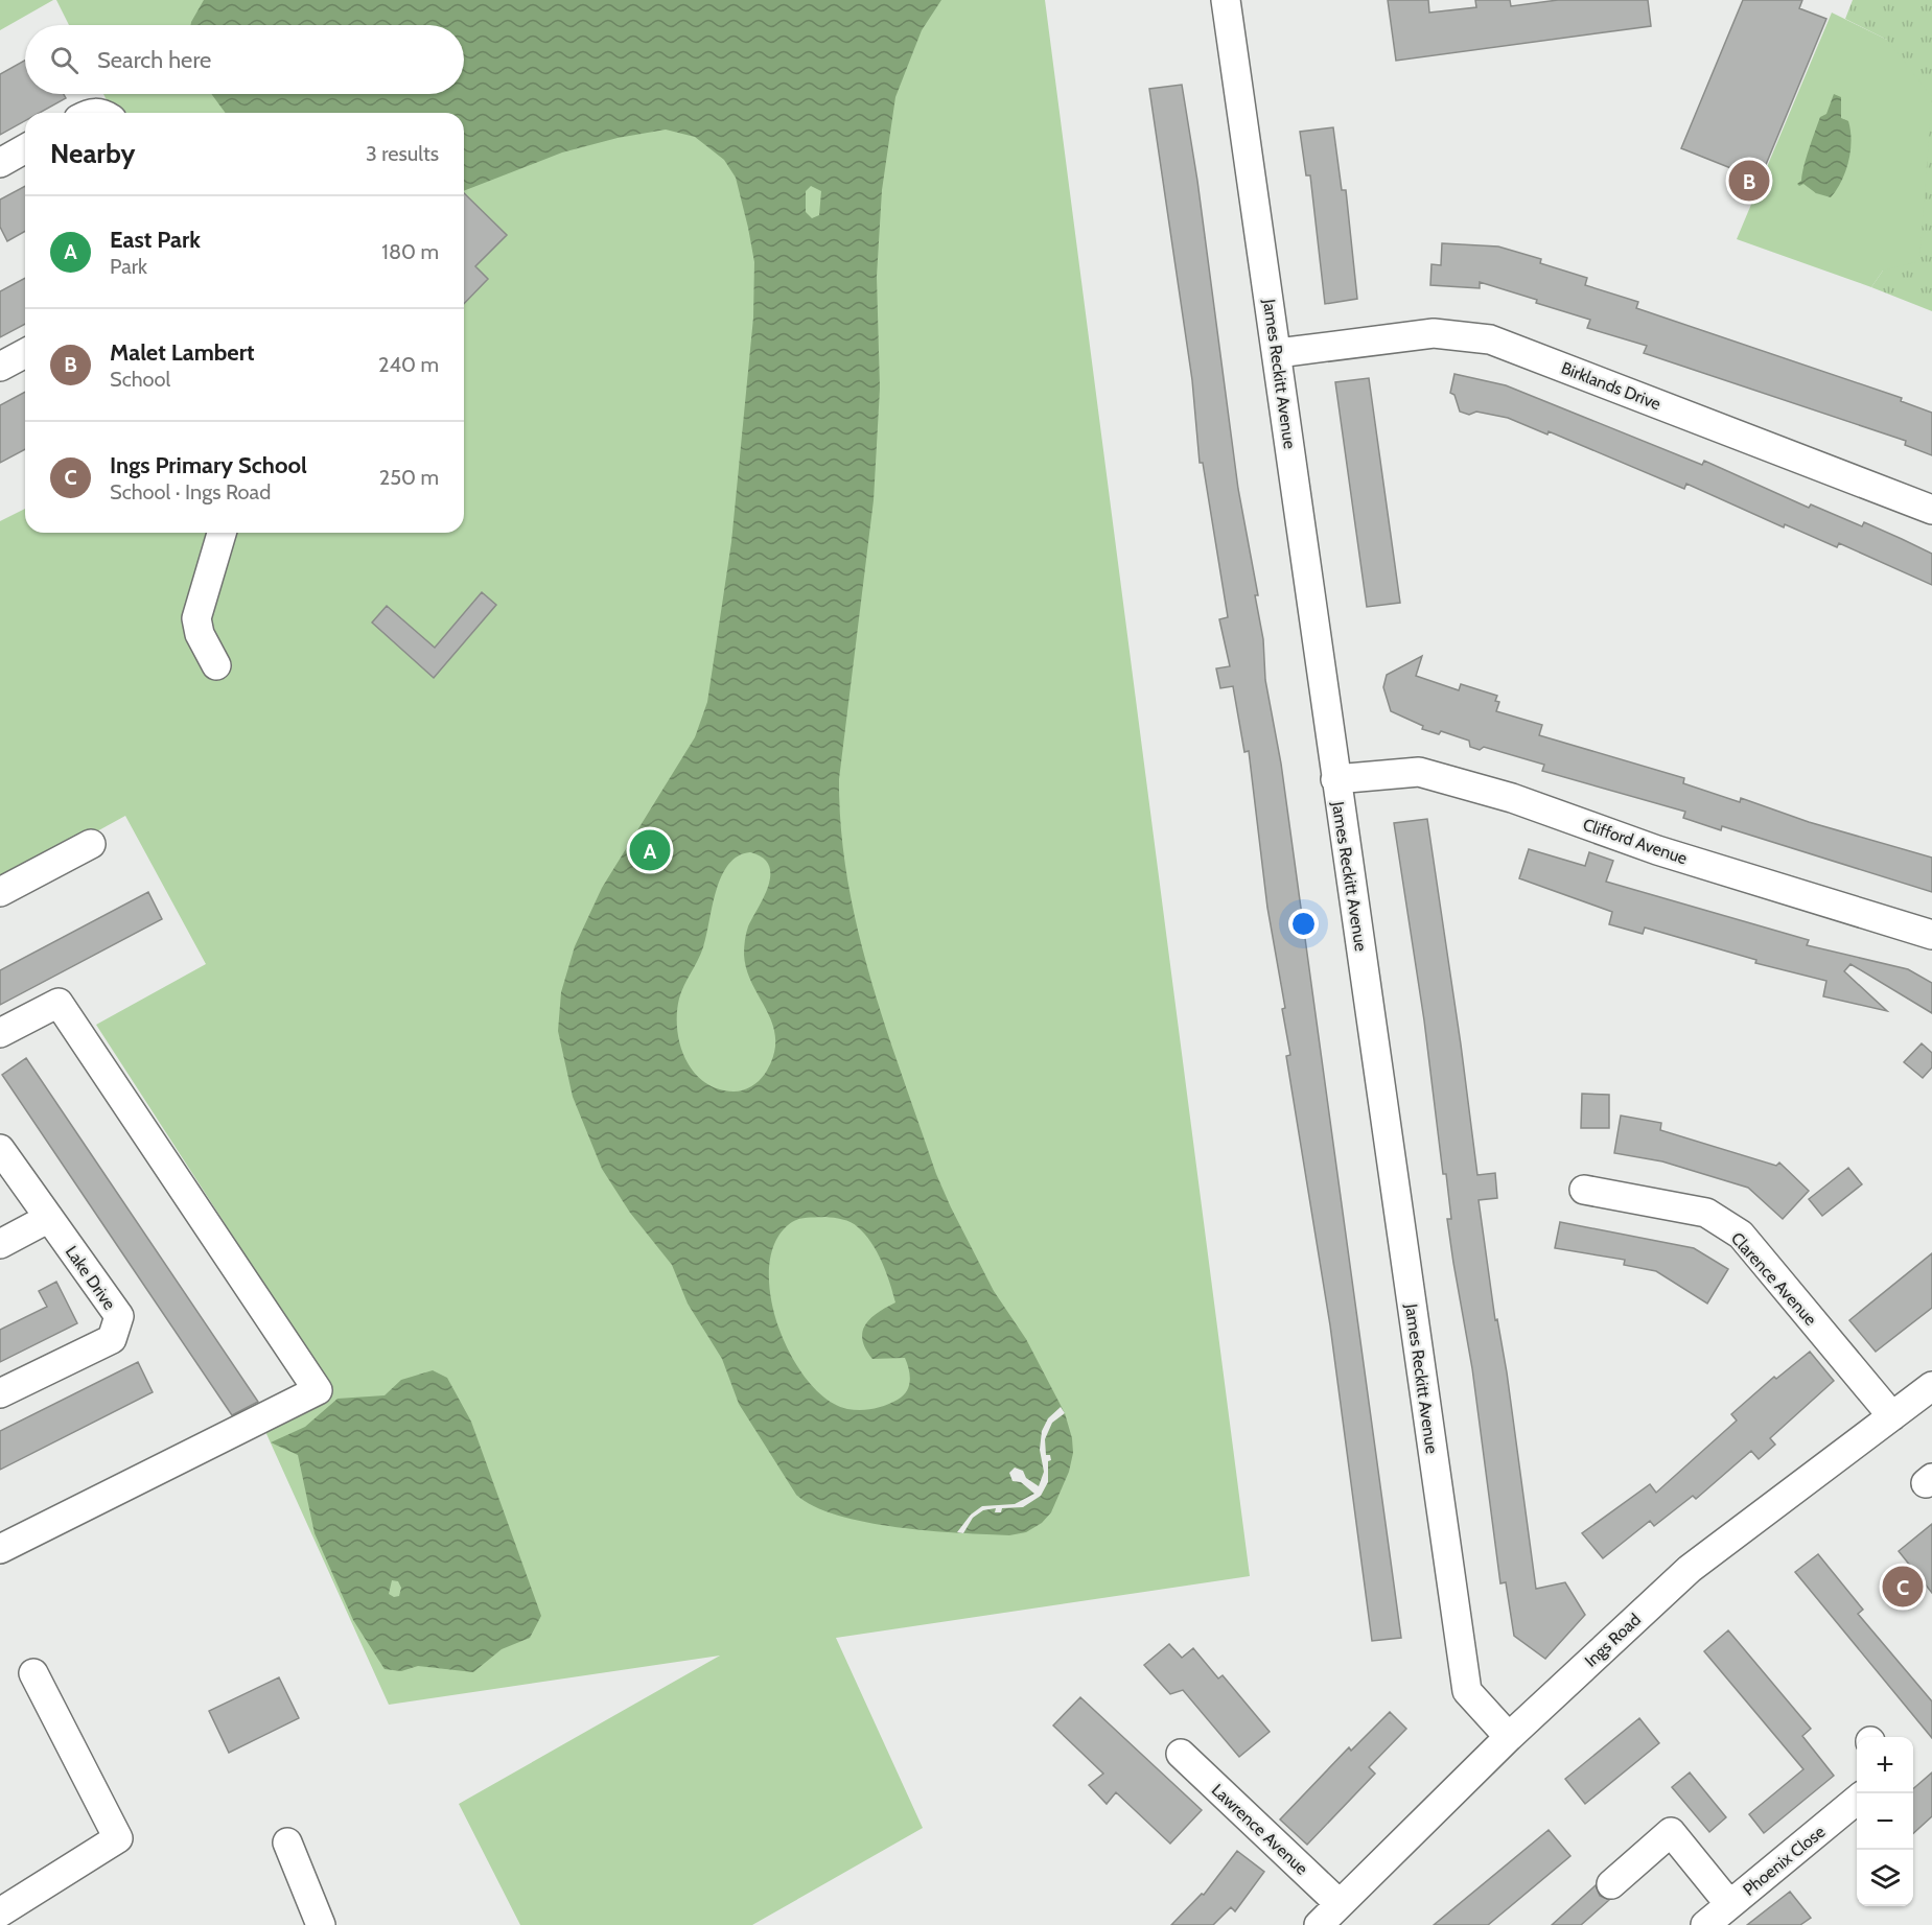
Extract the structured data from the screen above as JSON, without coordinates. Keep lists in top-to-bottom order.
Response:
{
  "streets": {
    "street": [
      "James Reckitt Avenue",
      "Birklands Drive",
      "Clifford Avenue",
      "Lake Drive",
      "Clarence Avenue",
      "Ings Road",
      "Lawrence Avenue",
      "Phoenix Close"
    ]
  },
  "crossings": [
    ["James Reckitt Avenue", "Birklands Drive"],
    ["James Reckitt Avenue", "Clifford Avenue"],
    ["James Reckitt Avenue", "Ings Road"],
    ["Clarence Avenue", "Ings Road"],
    ["Ings Road", "Lawrence Avenue"]
  ],
  "page": {
    "search": "Search here",
    "heading": ["Nearby", "3 results"],
    "pins": ["B", "A", "C"],
    "list": [
      {
        "mark": "A",
        "name": "East Park",
        "note": "Park",
        "value": "180 m"
      },
      {
        "mark": "B",
        "name": "Malet Lambert",
        "note": "School",
        "value": "240 m"
      },
      {
        "mark": "C",
        "name": "Ings Primary School",
        "note": "School · Ings Road",
        "value": "250 m"
      }
    ],
    "map_buttons": ["+", "−"]
  }
}
